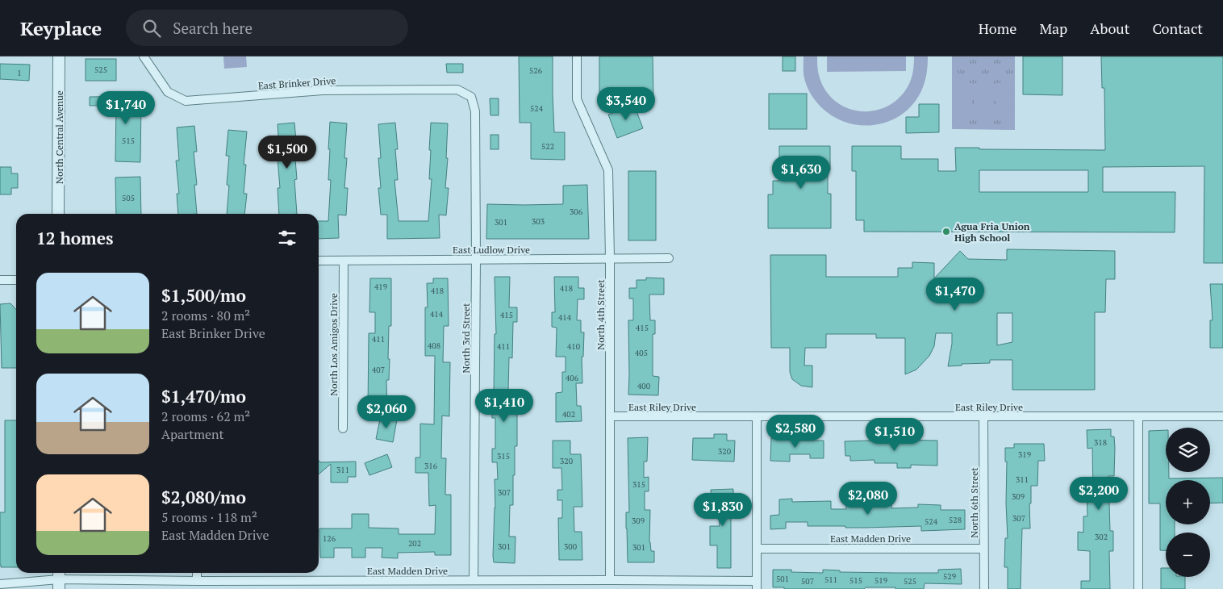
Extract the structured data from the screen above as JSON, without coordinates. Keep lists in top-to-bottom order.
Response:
{
  "streets": {
    "street": [
      "East Brinker Drive",
      "North Central Avenue",
      "East Ludlow Drive",
      "North 4th Street",
      "North 3rd Street",
      "North Los Amigos Drive",
      "East Riley Drive",
      "North 6th Street",
      "East Madden Drive"
    ]
  },
  "crossings": [
    ["East Brinker Drive", "North 3rd Street"],
    ["East Ludlow Drive", "North 4th Street"],
    ["East Ludlow Drive", "North 3rd Street"],
    ["East Ludlow Drive", "North Los Amigos Drive"],
    ["North 4th Street", "East Riley Drive"],
    ["North 4th Street", "East Madden Drive"],
    ["North 3rd Street", "East Madden Drive"],
    ["East Riley Drive", "North 6th Street"],
    ["North 6th Street", "East Madden Drive"]
  ],
  "places": ["Agua Fria Union High School"],
  "house_numbers": [
    "525",
    "526",
    "1",
    "524",
    "515",
    "522",
    "505",
    "306",
    "303",
    "301",
    "419",
    "418",
    "418",
    "414",
    "415",
    "414",
    "415",
    "411",
    "408",
    "411",
    "410",
    "405",
    "407",
    "406",
    "400",
    "402",
    "318",
    "320",
    "319",
    "315",
    "320",
    "316",
    "311",
    "311",
    "315",
    "307",
    "309",
    "307",
    "528",
    "309",
    "524",
    "302",
    "126",
    "202",
    "301",
    "300",
    "301",
    "529",
    "501",
    "511",
    "515",
    "519",
    "507",
    "525"
  ],
  "page": {
    "header": "Keyplace",
    "search": "Search here",
    "nav": [
      "Home",
      "Map",
      "About",
      "Contact"
    ],
    "price": [
      "$3,540",
      "$1,740",
      "$1,500",
      "$1,630",
      "$1,470",
      "$1,410",
      "$2,060",
      "$2,580",
      "$1,510",
      "$2,200",
      "$2,080",
      "$1,830"
    ],
    "heading": "12 homes",
    "list": [
      {
        "name": "$1,500/mo",
        "note": "2 rooms · 80 m² · East Brinker Drive"
      },
      {
        "name": "$1,470/mo",
        "note": "2 rooms · 62 m² · Apartment"
      },
      {
        "name": "$2,080/mo",
        "note": "5 rooms · 118 m² · East Madden Drive"
      }
    ],
    "map_buttons": ["+", "−"]
  }
}
